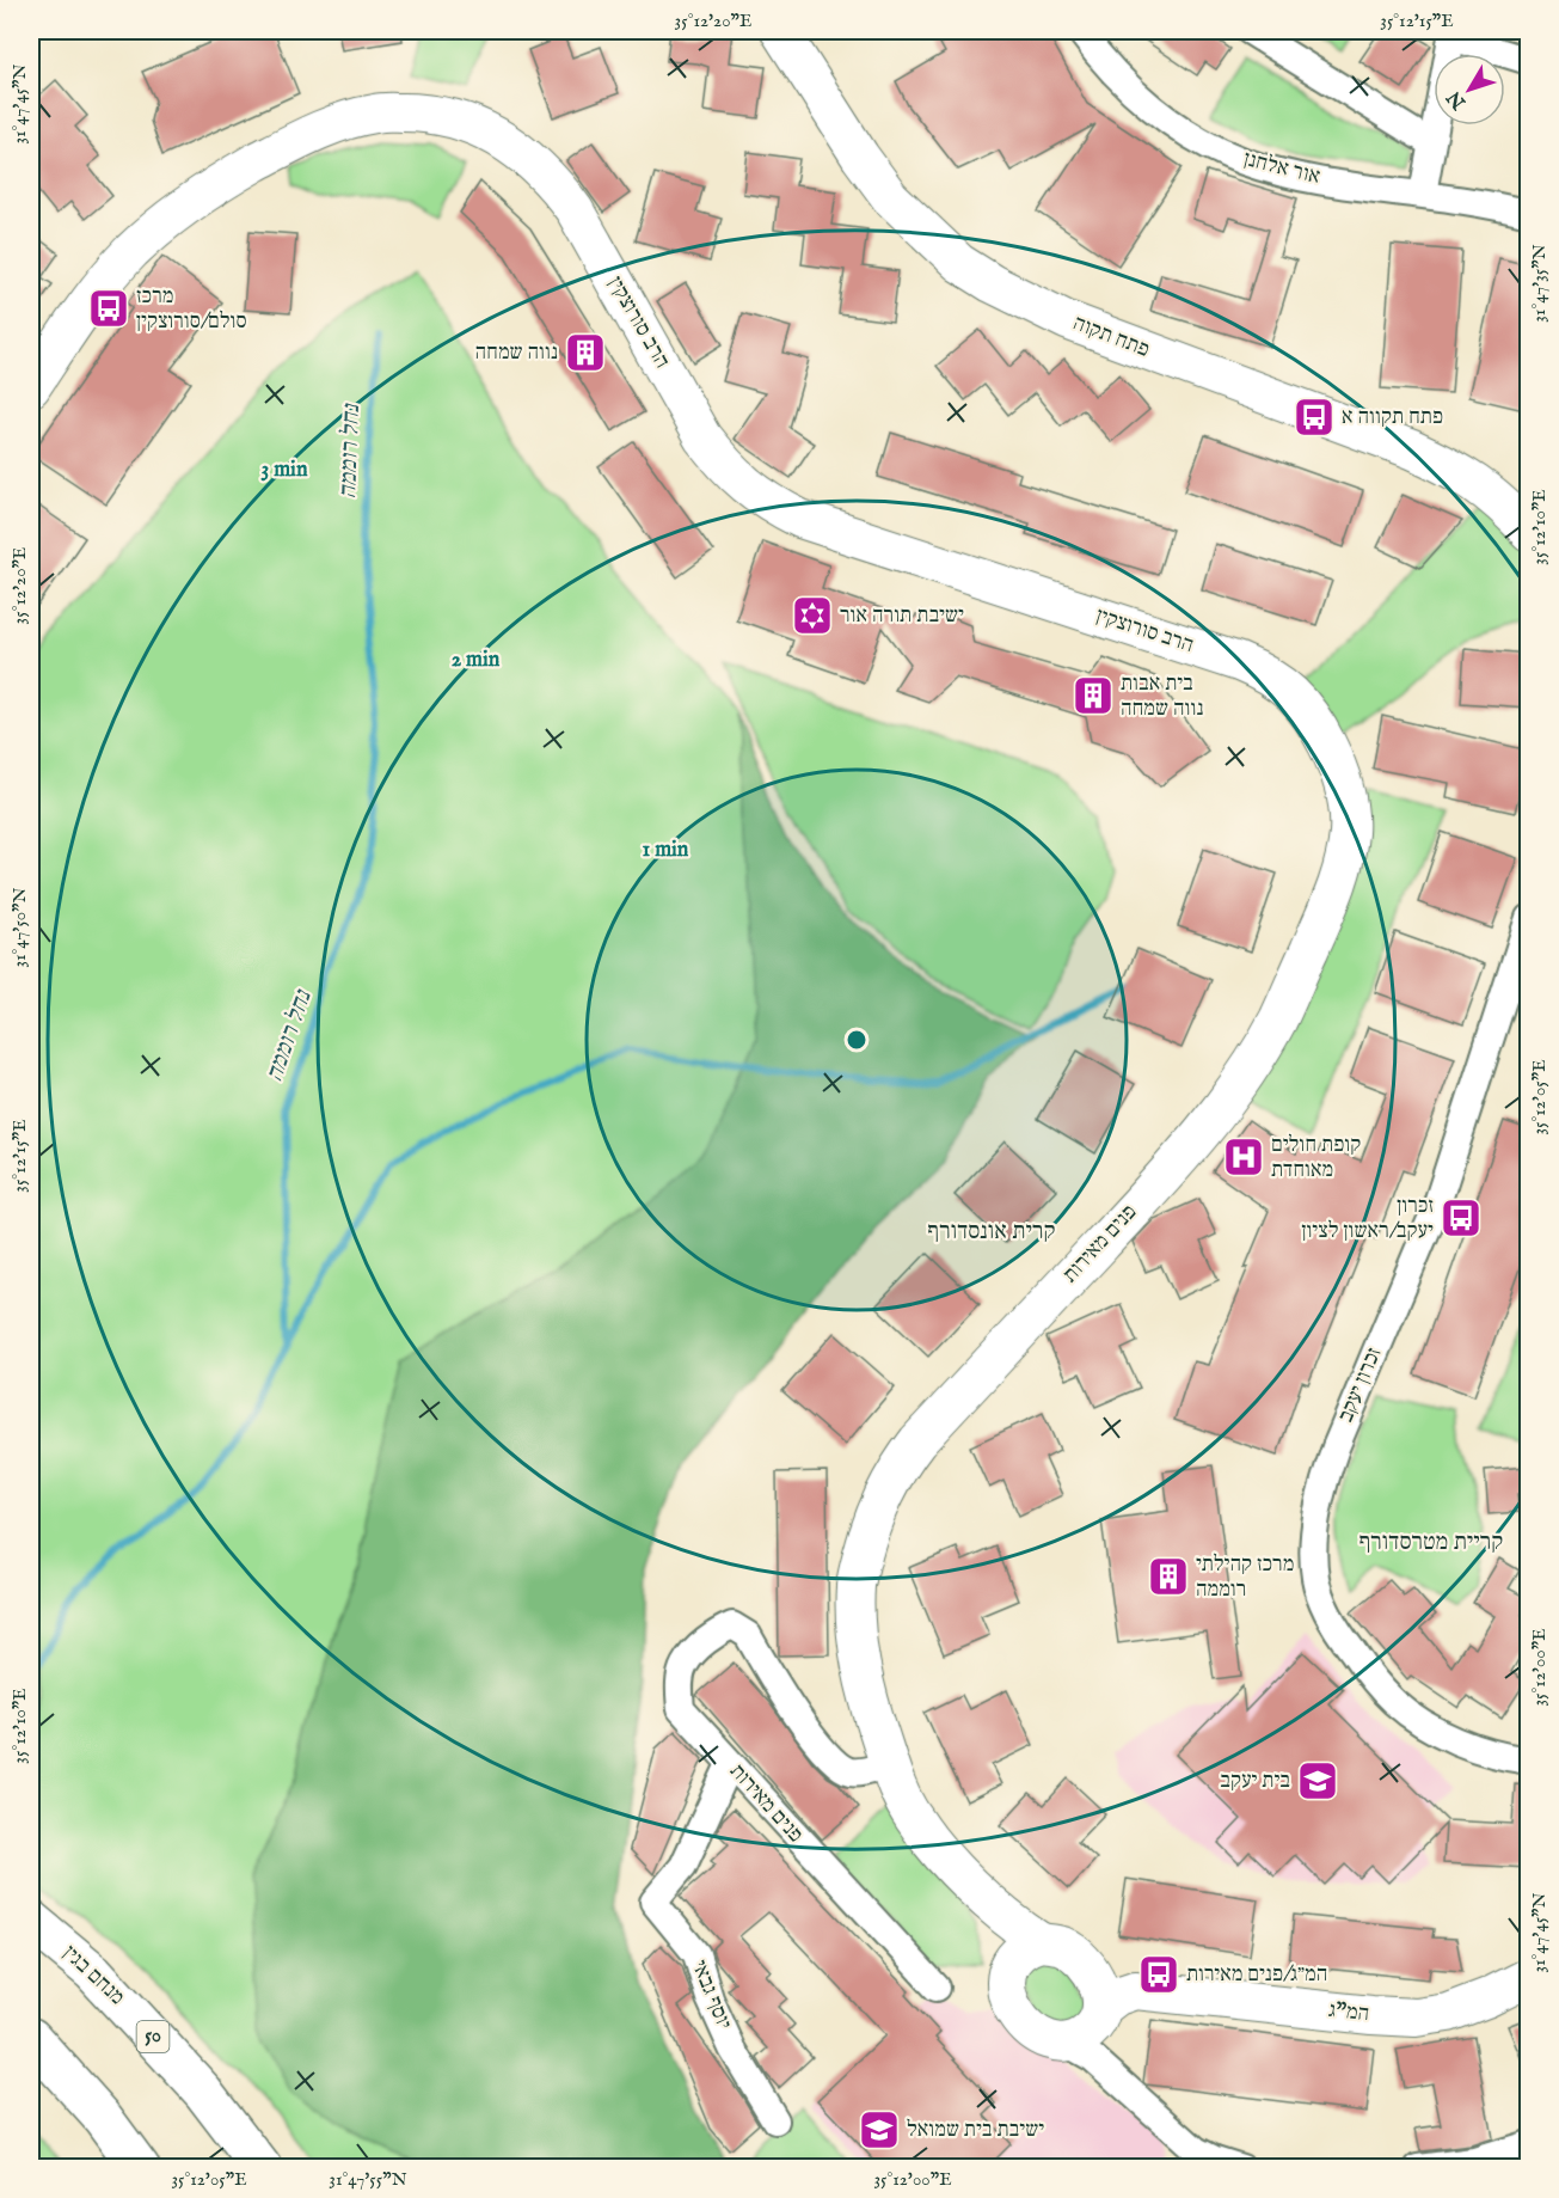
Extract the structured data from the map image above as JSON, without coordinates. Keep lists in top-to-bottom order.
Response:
{
  "streets": {
    "highway": ["מנחם בגין", "50"],
    "street": [
      "אור אלחנן",
      "הרב סורוצקין",
      "פתח תקוה",
      "פנים מאירות",
      "זכרון יעקב",
      "יוסף גבאי",
      "המ\"ג"
    ]
  },
  "crossings": [
    ["הרב סורוצקין", "פנים מאירות"],
    ["פנים מאירות", "יוסף גבאי"],
    ["פנים מאירות", "המ\"ג"]
  ],
  "districts": ["קרית אונסדורף", "קריית מטרסדורף"],
  "water": ["נחל רוממה"],
  "places": {
    "bus stop": [
      "מרכז סולם/סורוצקין",
      "פתח תקווה א",
      "זכרון יעקב/ראשון לציון",
      "המ״ג/פנים מאירות"
    ],
    "building": ["נווה שמחה", "בית אבות נווה שמחה", "מרכז קהילתי רוממה"],
    "synagogue": ["ישיבת תורה אור"],
    "hospital": ["קופת חולים מאוחדת"],
    "school or university": ["בית יעקב", "ישיבת בית שמואל"]
  },
  "north": "bottom left",
  "coordinates": [
    "35°12'20\"E",
    "35°12'15\"E",
    "31°47'45\"N",
    "31°47'35\"N",
    "35°12'10\"E",
    "31°47'50\"N",
    "35°12'05\"E",
    "35°12'00\"E",
    "31°47'55\"N"
  ],
  "rings": ["3 min", "2 min", "1 min"]
}
